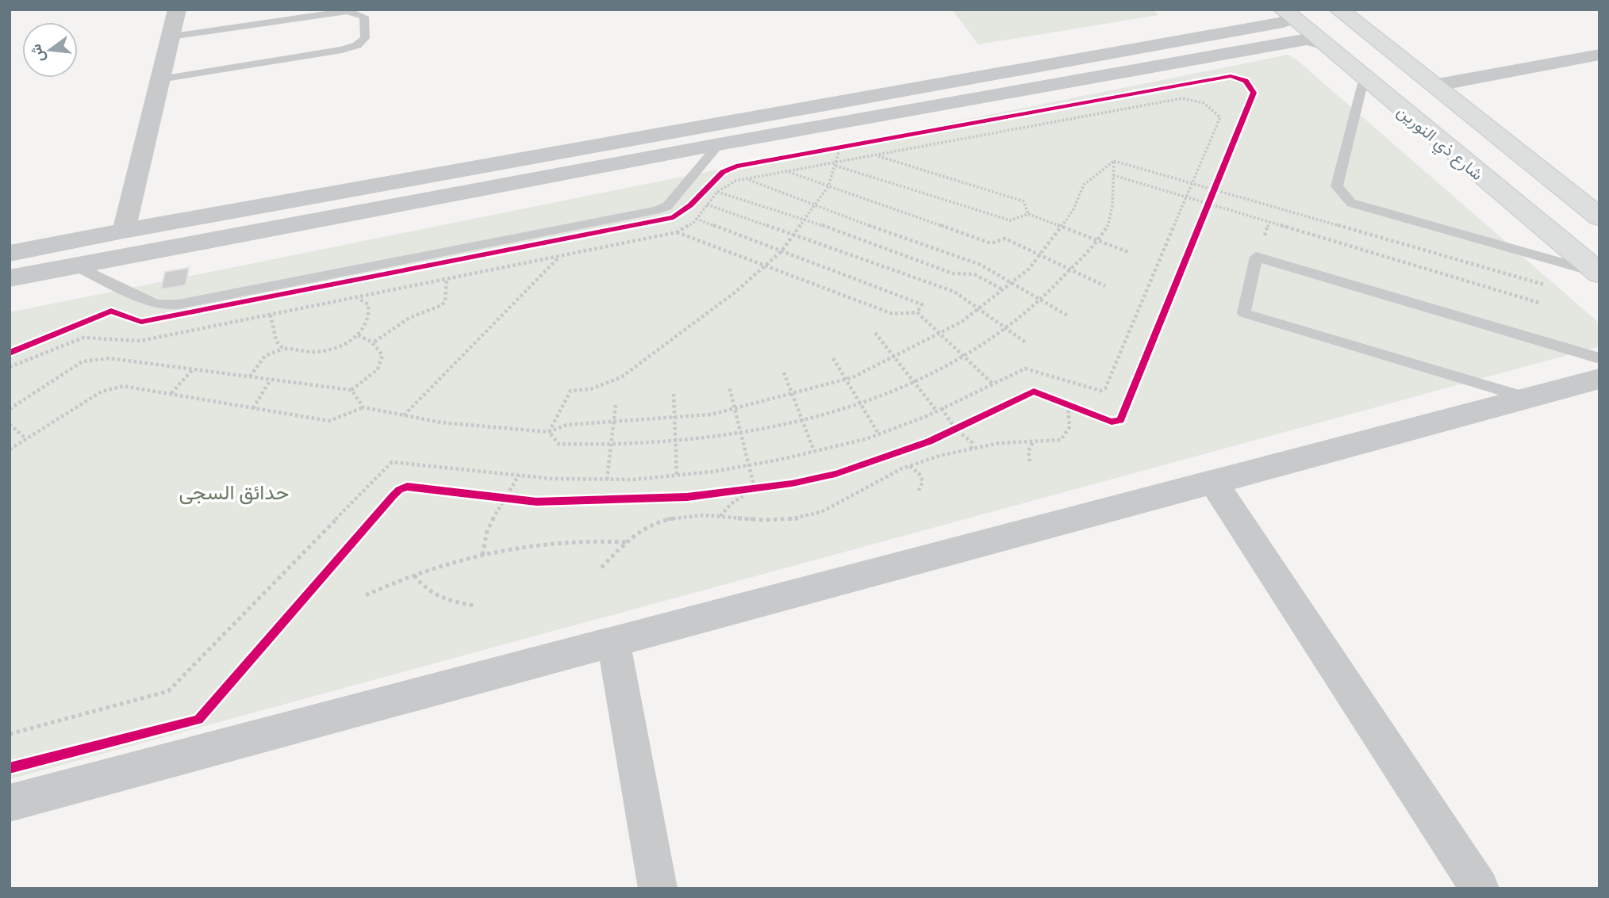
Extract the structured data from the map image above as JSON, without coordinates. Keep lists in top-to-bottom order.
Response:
{
  "streets": {
    "main road": ["شارع ذي النورين"]
  },
  "parks": ["حدائق السجى"],
  "north": "left"
}
